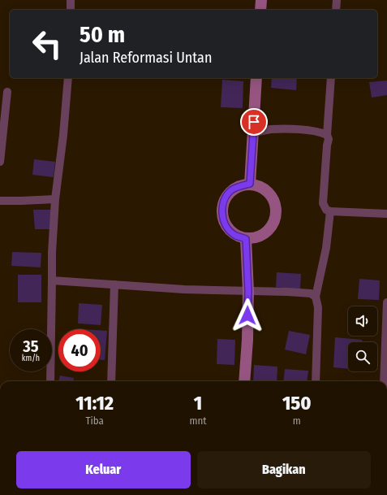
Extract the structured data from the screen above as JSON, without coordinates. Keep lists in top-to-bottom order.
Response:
{
  "page": {
    "turn": ["50 m", "Jalan Reformasi Untan"],
    "speed": "35 km/h",
    "limit": "40",
    "eta": [
      "11:12",
      "Tiba",
      "1",
      "mnt",
      "150",
      "m"
    ],
    "buttons": ["Keluar", "Bagikan"]
  }
}
